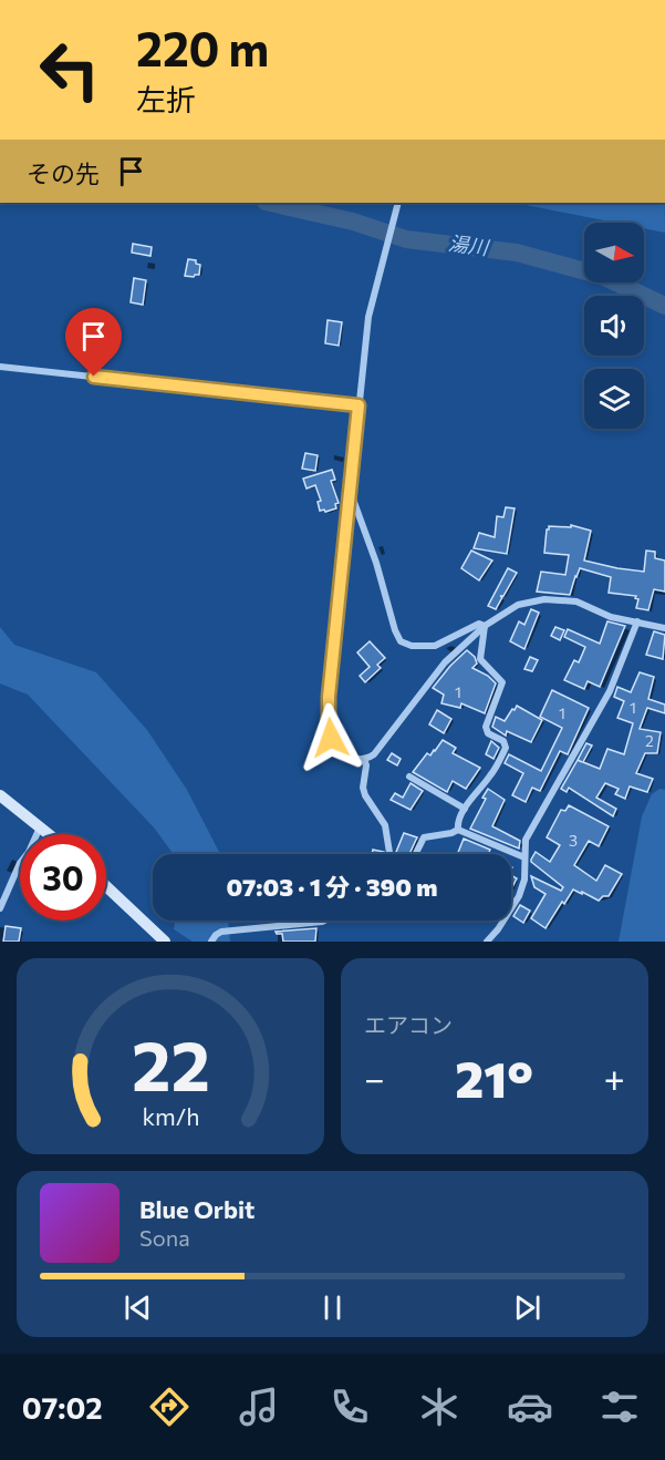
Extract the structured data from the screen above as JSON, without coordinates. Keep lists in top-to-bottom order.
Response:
{
  "water": ["湯川"],
  "house_numbers": [
    "1",
    "1",
    "1",
    "2",
    "3"
  ],
  "north": "right",
  "page": {
    "turn": ["220 m", "左折"],
    "then": "その先",
    "limit": "30",
    "trip": "07:03 · 1 分 · 390 m",
    "tile": "エアコン",
    "heat": ["−", "21°", "+"],
    "song": ["Blue Orbit", "Sona"],
    "tabs": "07:02",
    "gauge": ["22", "km/h"]
  }
}
